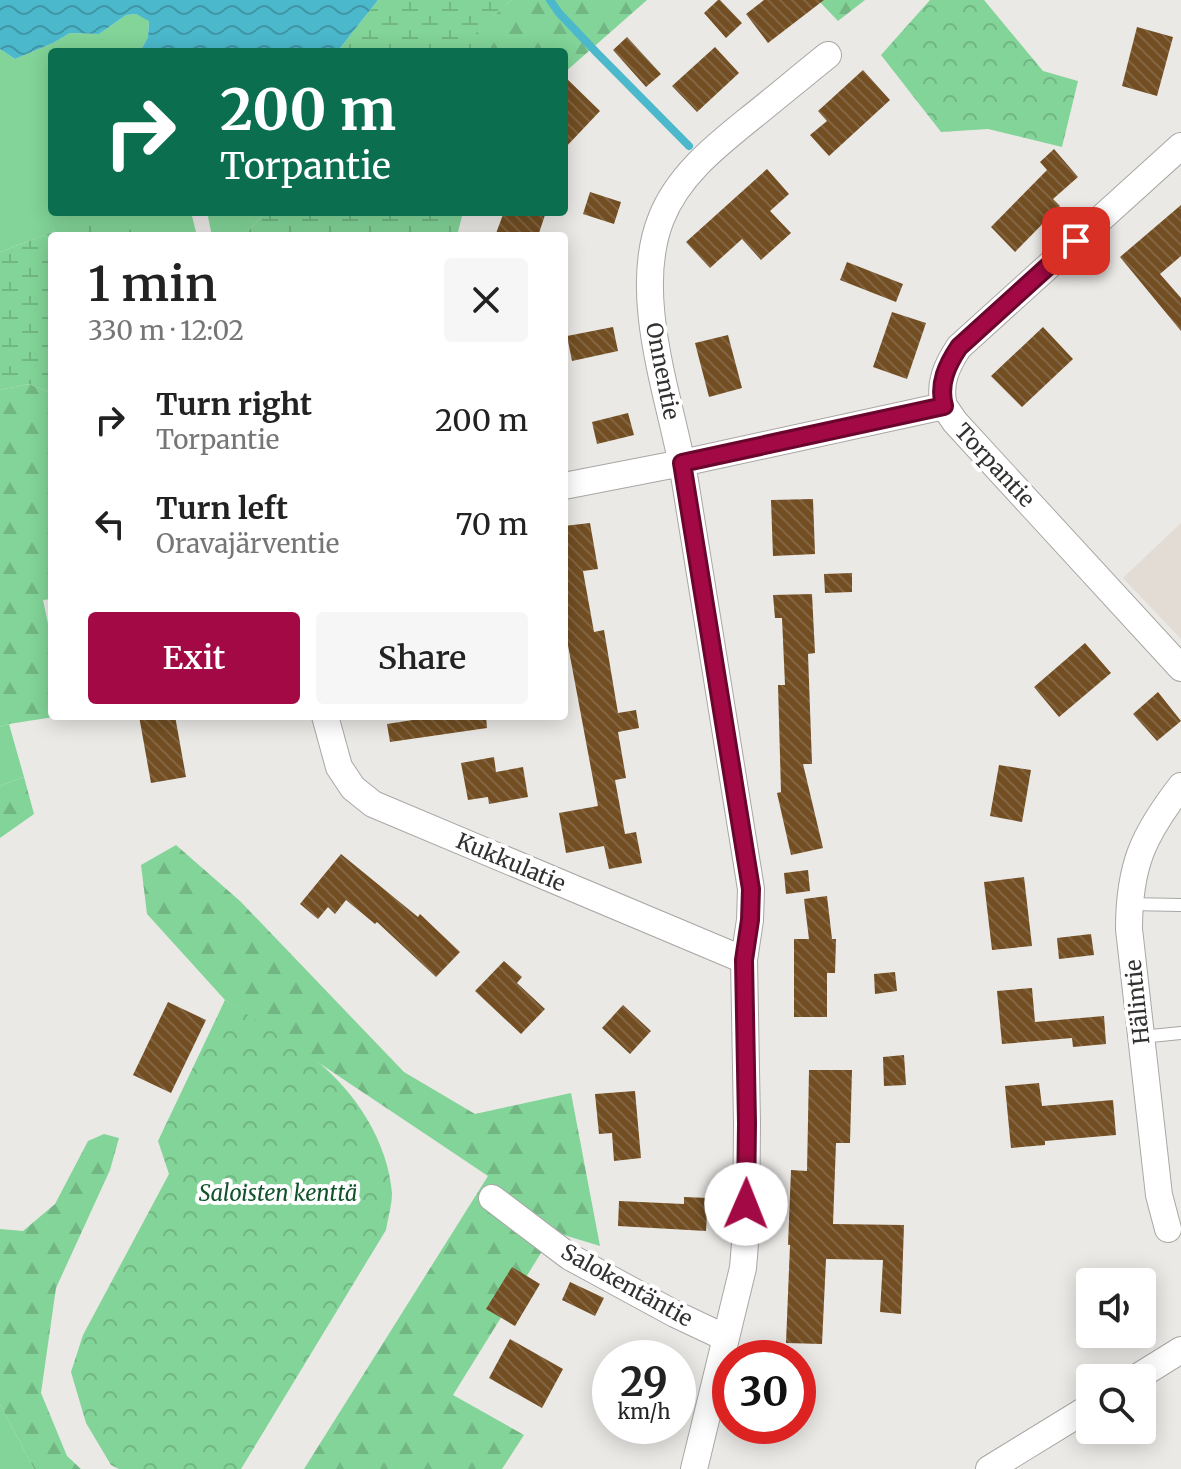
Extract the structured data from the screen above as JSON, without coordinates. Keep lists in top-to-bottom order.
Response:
{
  "streets": {
    "street": [
      "Onnentie",
      "Torpantie",
      "Kukkulatie",
      "Hälintie",
      "Salokentäntie"
    ]
  },
  "crossings": [
    ["Onnentie", "Torpantie"],
    ["Onnentie", "Kukkulatie"],
    ["Onnentie", "Salokentäntie"]
  ],
  "parks": ["Saloisten kenttä"],
  "page": {
    "turn": ["200 m", "Torpantie"],
    "heading": ["1 min", "330 m · 12:02"],
    "list": [
      {
        "name": "Turn right",
        "note": "Torpantie",
        "value": "200 m"
      },
      {
        "name": "Turn left",
        "note": "Oravajärventie",
        "value": "70 m"
      }
    ],
    "buttons": ["Exit", "Share"],
    "speed": "29 km/h",
    "limit": "30"
  }
}
